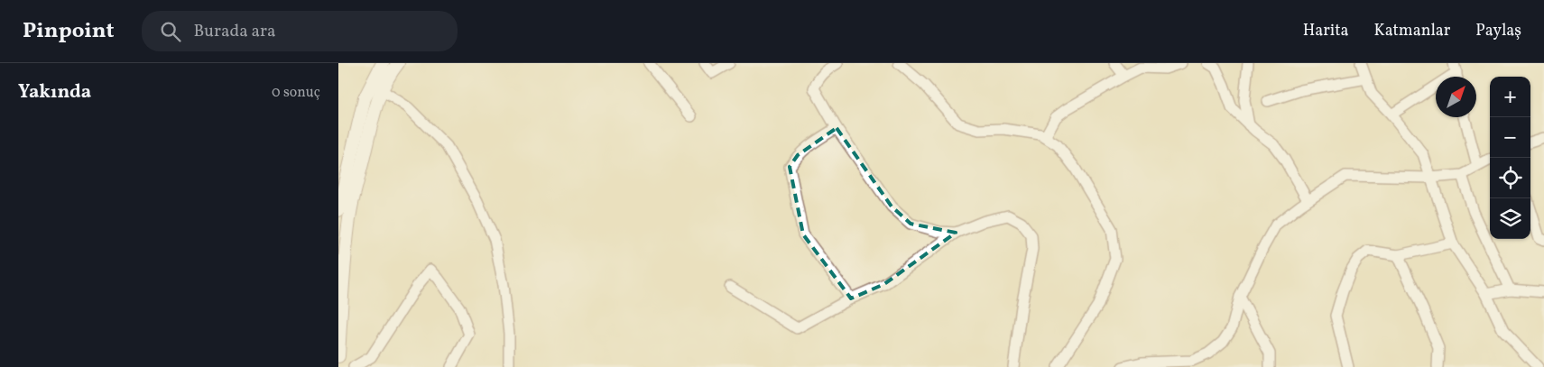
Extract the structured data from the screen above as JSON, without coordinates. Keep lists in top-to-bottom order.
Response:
{
  "north": "top right",
  "page": {
    "header": "Pinpoint",
    "search": "Burada ara",
    "nav": ["Harita", "Katmanlar", "Paylaş"],
    "heading": ["Yakında", "0 sonuç"],
    "map_buttons": ["+", "−"]
  }
}
